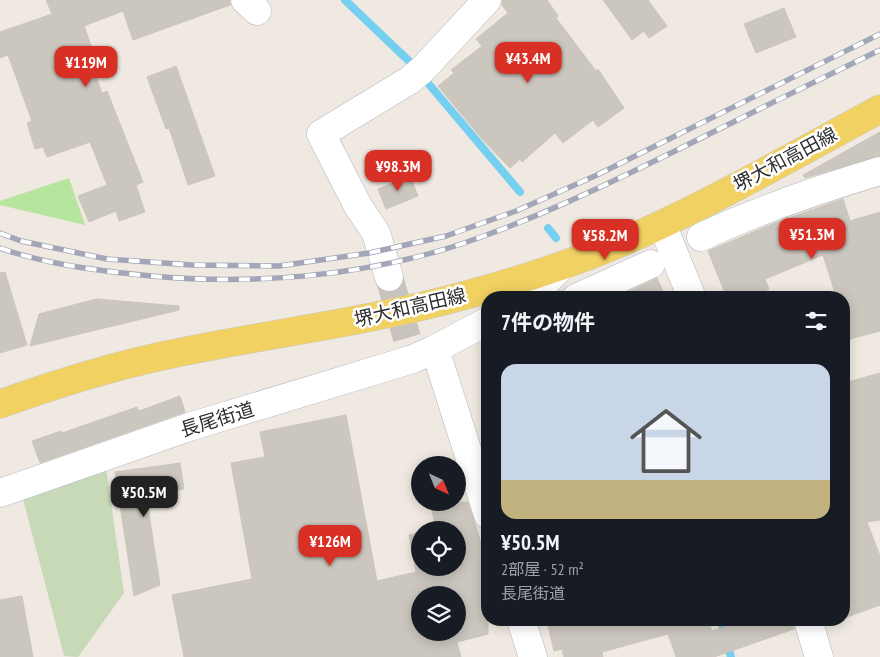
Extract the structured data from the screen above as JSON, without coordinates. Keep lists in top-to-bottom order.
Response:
{
  "streets": {
    "main road": ["堺大和高田線"],
    "street": ["長尾街道"]
  },
  "north": "bottom right",
  "page": {
    "price": [
      "¥43.4M",
      "¥119M",
      "¥98.3M",
      "¥51.3M",
      "¥58.2M",
      "¥50.5M",
      "¥126M"
    ],
    "heading": "7件の物件",
    "list": [
      {
        "name": "¥50.5M",
        "note": "2部屋 · 52 m² · 長尾街道"
      }
    ]
  }
}
